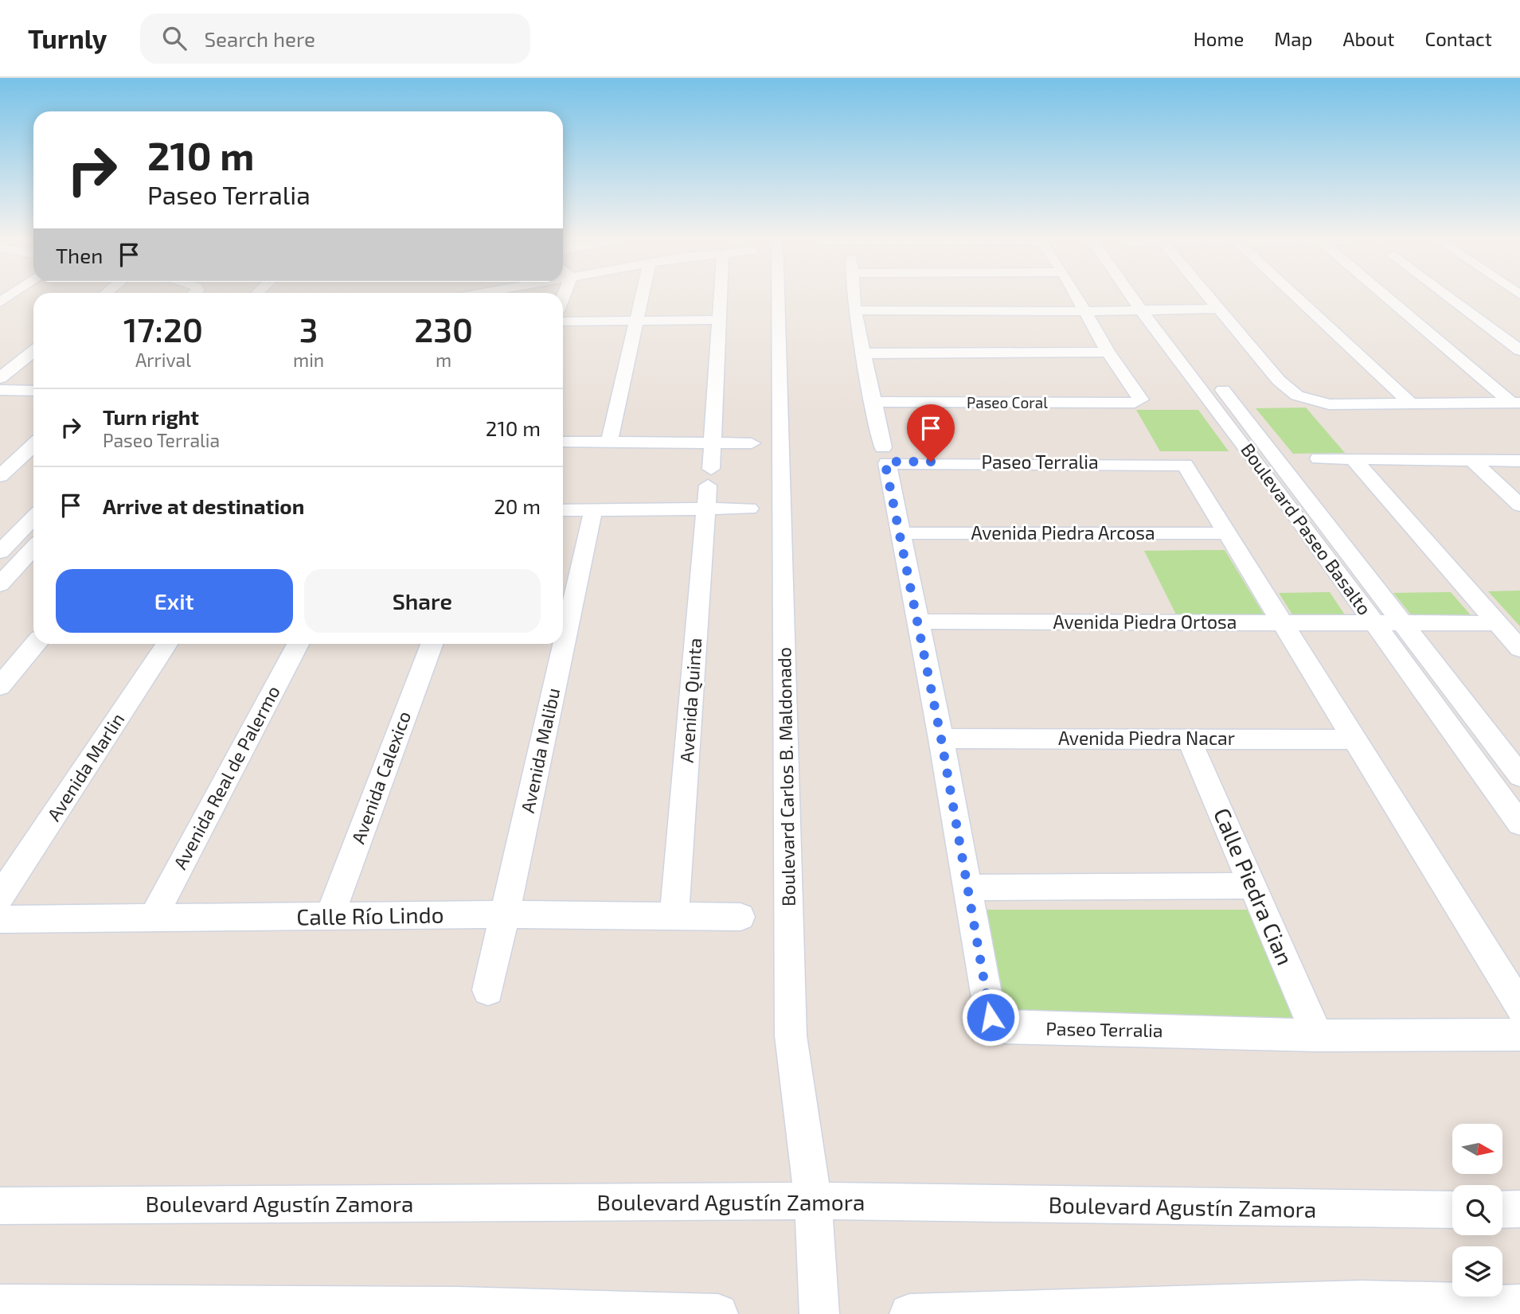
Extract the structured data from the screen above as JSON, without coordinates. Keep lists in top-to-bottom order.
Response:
{
  "streets": {
    "street": [
      "Paseo Coral",
      "Paseo Terralia",
      "Boulevard Paseo Basalto",
      "Avenida Piedra Arcosa",
      "Avenida Piedra Ortosa",
      "Avenida Quinta",
      "Avenida Piedra Nacar",
      "Avenida Malibu",
      "Avenida Marlin",
      "Boulevard Carlos B. Maldonado",
      "Avenida Real de Palermo",
      "Avenida Calexico",
      "Calle Piedra Cian",
      "Calle Río Lindo",
      "Boulevard Agustín Zamora"
    ]
  },
  "crossings": [
    ["Paseo Terralia", "Avenida Piedra Arcosa"],
    ["Paseo Terralia", "Avenida Piedra Ortosa"],
    ["Paseo Terralia", "Avenida Piedra Nacar"],
    ["Paseo Terralia", "Calle Piedra Cian"],
    ["Boulevard Paseo Basalto", "Avenida Piedra Ortosa"],
    ["Avenida Quinta", "Calle Río Lindo"],
    ["Avenida Piedra Nacar", "Calle Piedra Cian"],
    ["Avenida Malibu", "Calle Río Lindo"],
    ["Avenida Marlin", "Calle Río Lindo"],
    ["Boulevard Carlos B. Maldonado", "Boulevard Agustín Zamora"],
    ["Avenida Real de Palermo", "Calle Río Lindo"],
    ["Avenida Calexico", "Calle Río Lindo"]
  ],
  "north": "right",
  "page": {
    "header": "Turnly",
    "search": "Search here",
    "nav": [
      "Home",
      "Map",
      "About",
      "Contact"
    ],
    "turn": ["210 m", "Paseo Terralia"],
    "then": "Then",
    "eta": [
      "17:20",
      "Arrival",
      "3",
      "min",
      "230",
      "m"
    ],
    "list": [
      {
        "name": "Turn right",
        "note": "Paseo Terralia",
        "value": "210 m"
      },
      {
        "name": "Arrive at destination",
        "value": "20 m"
      }
    ],
    "buttons": ["Exit", "Share"]
  }
}
